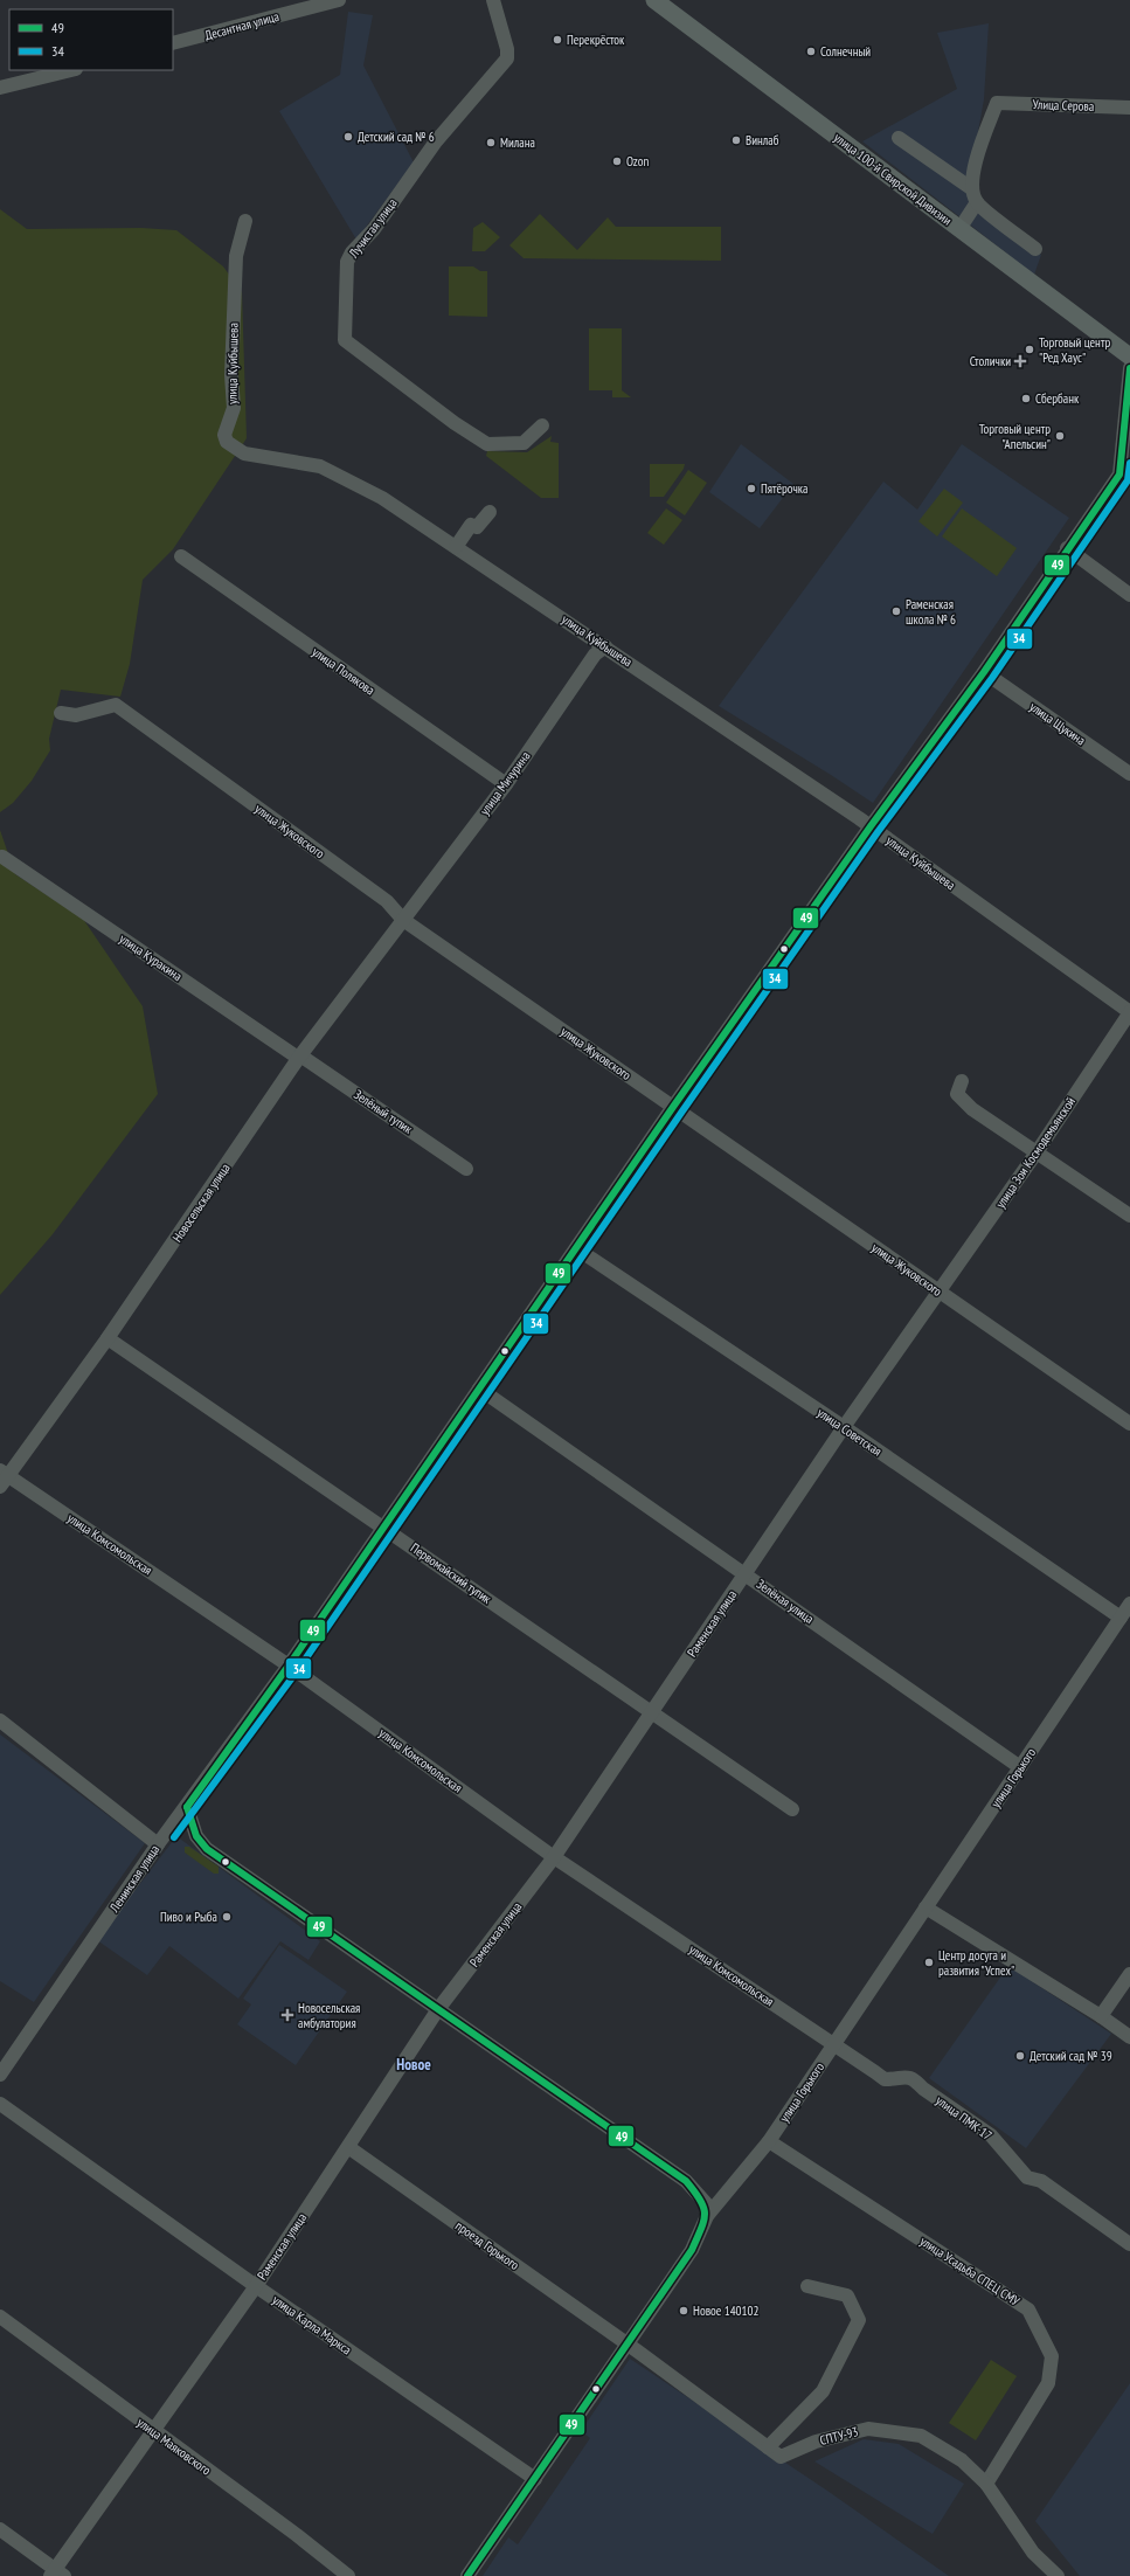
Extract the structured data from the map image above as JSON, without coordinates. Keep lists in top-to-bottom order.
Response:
{
  "streets": {
    "main road": ["улица 100-й Свирской Дивизии"],
    "street": [
      "Десантная улица",
      "Улица Серова",
      "Лучистая улица",
      "улица Куйбышева",
      "улица Полякова",
      "улица Щукина",
      "улица Мичурина",
      "улица Жуковского",
      "улица Куракина",
      "Зелёный тупик",
      "улица Зои Космодемьянской",
      "Новосельская улица",
      "улица Советская",
      "улица Комсомольская",
      "Первомайский тупик",
      "Зелёная улица",
      "Раменская улица",
      "улица Горького",
      "Ленинская улица",
      "улица ПМК-17",
      "проезд Горького",
      "улица Усадьба СПЕЦ СМУ",
      "улица Карла Маркса",
      "СПТУ-93",
      "улица Маяковского"
    ]
  },
  "crossings": [
    ["улица Куйбышева", "улица Мичурина"],
    ["улица Куйбышева", "улица Зои Космодемьянской"],
    ["улица Полякова", "улица Мичурина"],
    ["улица Мичурина", "улица Жуковского"],
    ["улица Мичурина", "Новосельская улица"],
    ["улица Жуковского", "улица Зои Космодемьянской"],
    ["улица Жуковского", "Новосельская улица"],
    ["улица Жуковского", "Раменская улица"],
    ["улица Жуковского", "Ленинская улица"],
    ["улица Куракина", "Зелёный тупик"],
    ["улица Куракина", "Новосельская улица"],
    ["Зелёный тупик", "Новосельская улица"],
    ["улица Зои Космодемьянской", "Раменская улица"],
    ["Новосельская улица", "улица Комсомольская"],
    ["Новосельская улица", "Первомайский тупик"],
    ["улица Советская", "Раменская улица"],
    ["улица Советская", "улица Горького"],
    ["улица Советская", "Ленинская улица"],
    ["улица Комсомольская", "Раменская улица"],
    ["улица Комсомольская", "улица Горького"],
    ["улица Комсомольская", "Ленинская улица"],
    ["улица Комсомольская", "улица ПМК-17"],
    ["Первомайский тупик", "Раменская улица"],
    ["Первомайский тупик", "Ленинская улица"],
    ["Зелёная улица", "Раменская улица"],
    ["Зелёная улица", "улица Горького"],
    ["Зелёная улица", "Ленинская улица"],
    ["Раменская улица", "проезд Горького"],
    ["Раменская улица", "улица Карла Маркса"],
    ["Раменская улица", "улица Маяковского"],
    ["улица Горького", "улица ПМК-17"],
    ["улица Горького", "проезд Горького"],
    ["улица Горького", "улица Усадьба СПЕЦ СМУ"],
    ["улица Горького", "улица Карла Маркса"],
    ["улица Горького", "СПТУ-93"],
    ["проезд Горького", "СПТУ-93"],
    ["улица Усадьба СПЕЦ СМУ", "СПТУ-93"]
  ],
  "districts": ["Новое"],
  "places": {
    "other": [
      "Перекрёсток",
      "Солнечный",
      "Детский сад № 6",
      "Винлаб",
      "Милана",
      "Ozon",
      "Торговый центр \"Ред Хаус\"",
      "Сбербанк",
      "Торговый центр \"Апельсин\"",
      "Пятёрочка",
      "Раменская школа № 6",
      "Пиво и Рыба",
      "Центр досуга и развития \"Успех\"",
      "Детский сад № 39",
      "Новое 140102"
    ],
    "health": ["Столички", "Новосельская амбулатория"]
  },
  "lines": ["transit line 49", "transit line 34"],
  "legend": ["49", "34"]
}
